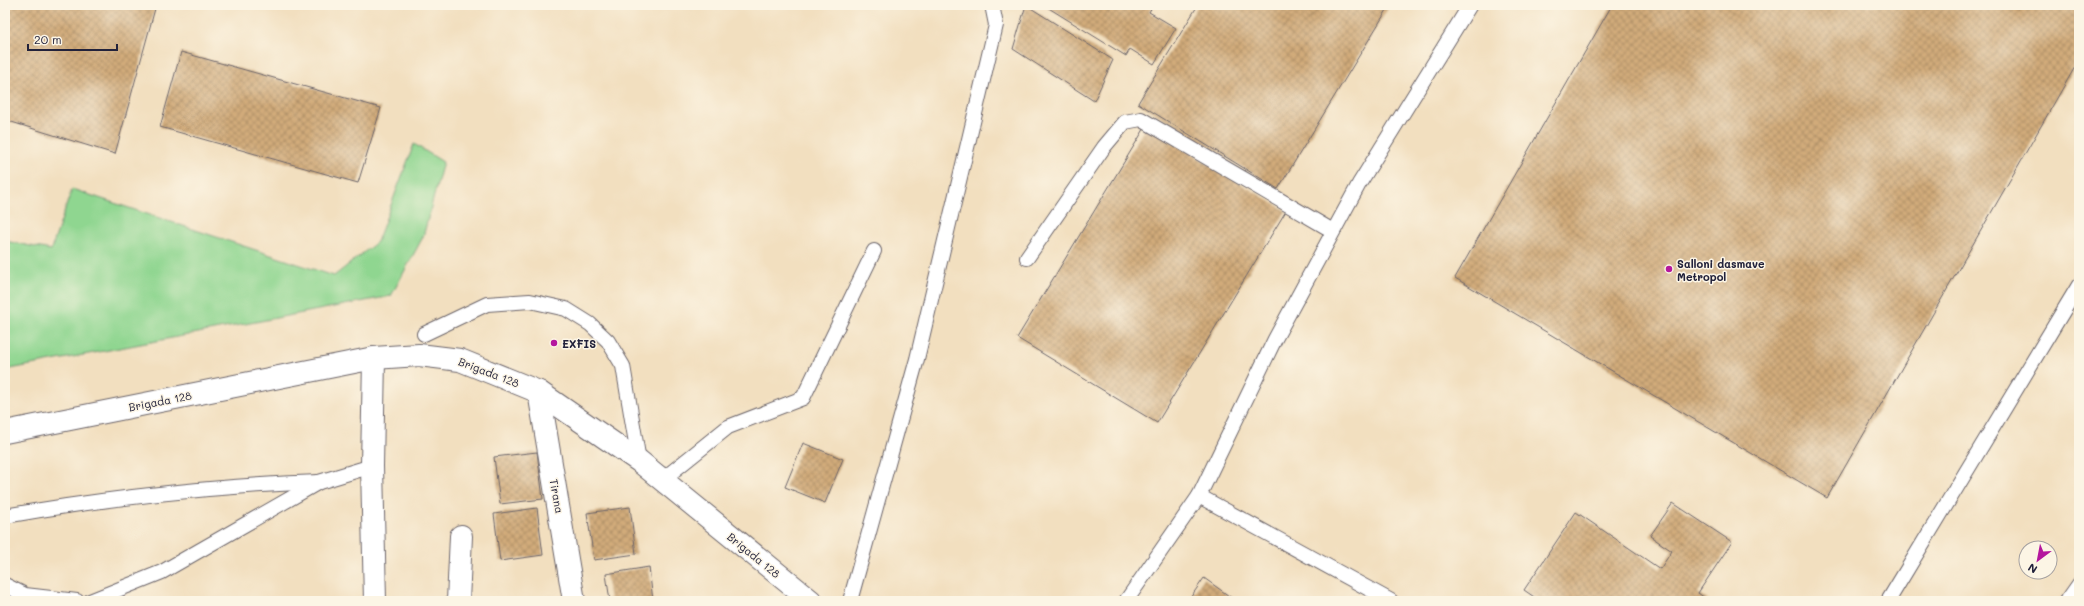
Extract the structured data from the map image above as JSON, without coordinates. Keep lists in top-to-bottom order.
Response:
{
  "streets": {
    "street": ["Brigada 128", "Tirana"]
  },
  "crossings": [
    ["Brigada 128", "Tirana"]
  ],
  "places": ["Salloni dasmave Metropol", "EXFIS"],
  "scale_bar": "20 m",
  "north": "bottom left"
}
